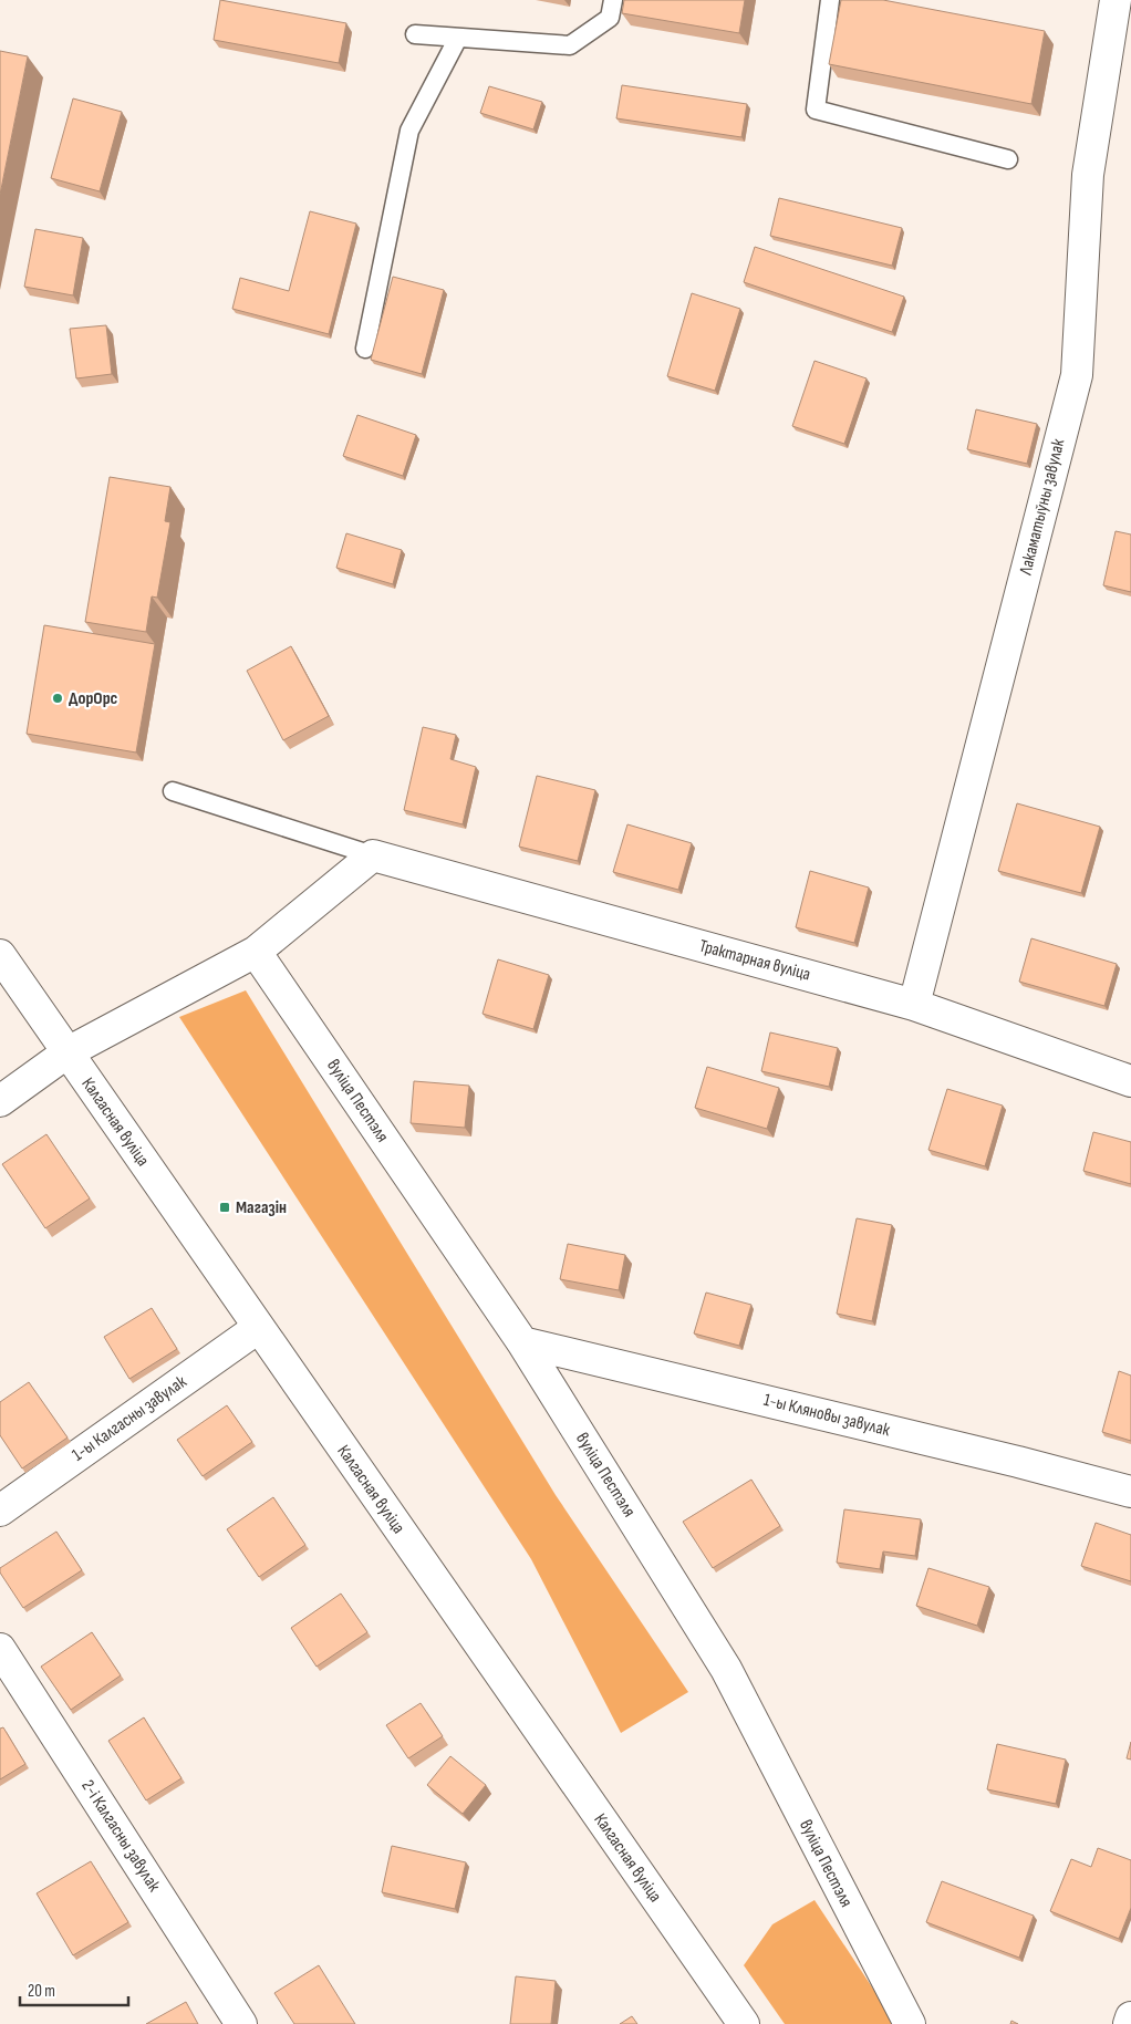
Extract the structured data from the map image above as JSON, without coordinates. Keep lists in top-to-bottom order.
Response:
{
  "streets": {
    "street": [
      "Лакаматыўны завулак",
      "Трактарная вуліца",
      "вуліца Пестэля",
      "Калгасная вуліца",
      "1-ы Кляновы завулак",
      "1-ы Калгасны завулак",
      "2-і Калгасны завулак"
    ]
  },
  "crossings": [
    ["Лакаматыўны завулак", "Трактарная вуліца"],
    ["вуліца Пестэля", "1-ы Кляновы завулак"],
    ["Калгасная вуліца", "1-ы Калгасны завулак"]
  ],
  "places": {
    "other": ["ДорОрс"],
    "transit": ["Магазін"]
  },
  "scale_bar": "20 m"
}
